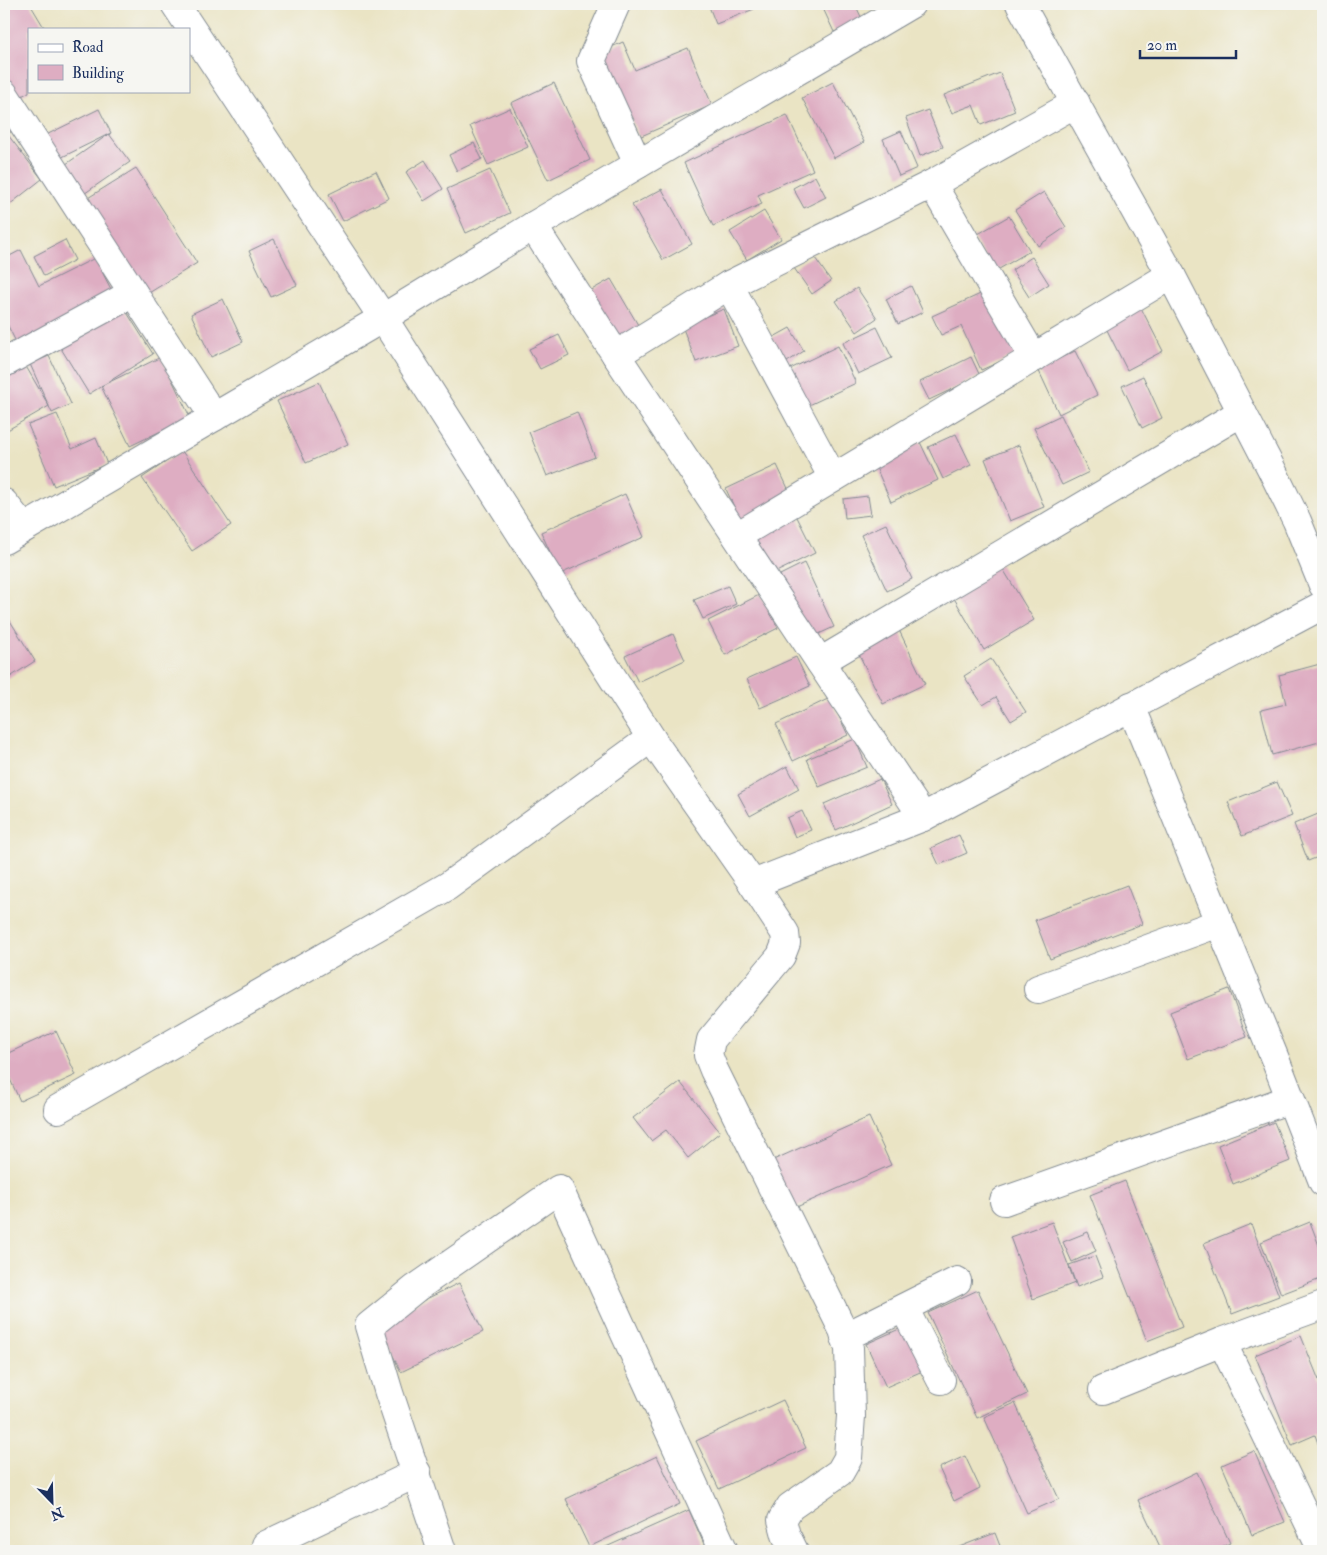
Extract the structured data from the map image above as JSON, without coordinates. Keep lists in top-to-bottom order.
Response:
{
  "legend": ["Road", "Building"],
  "scale_bar": "20 m",
  "north": "bottom right"
}
